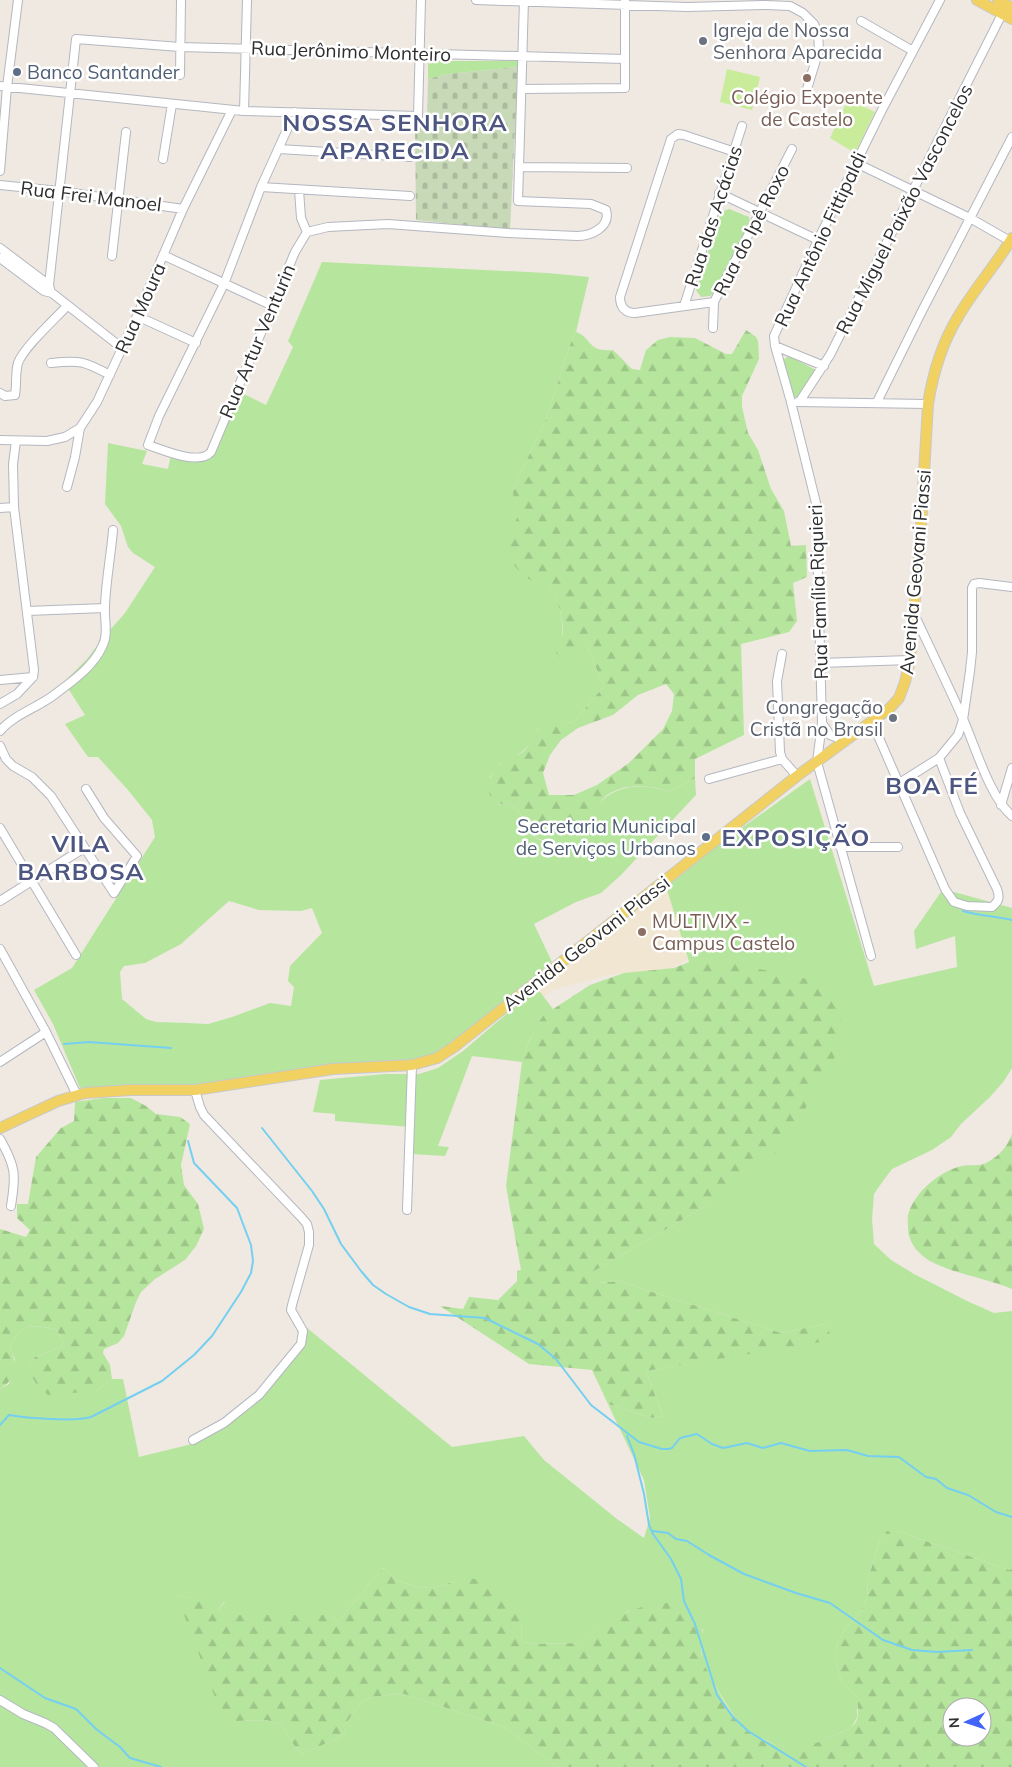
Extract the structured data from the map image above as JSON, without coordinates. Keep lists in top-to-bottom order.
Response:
{
  "streets": {
    "main road": ["Avenida Geovani Piassi"],
    "street": [
      "Rua Jerônimo Monteiro",
      "Rua Frei Manoel",
      "Rua Miguel Paixão Vasconcelos",
      "Rua das Acácias",
      "Rua do Ipê Roxo",
      "Rua Antônio Fittipaldi",
      "Rua Moura",
      "Rua Artur Venturin",
      "Rua Família Riquieri"
    ]
  },
  "crossings": [
    ["Rua Frei Manoel", "Rua Moura"],
    ["Rua das Acácias", "Rua do Ipê Roxo"],
    ["Rua Antônio Fittipaldi", "Rua Família Riquieri"],
    ["Avenida Geovani Piassi", "Rua Família Riquieri"]
  ],
  "districts": [
    "NOSSA SENHORA APARECIDA",
    "BOA FÉ",
    "EXPOSIÇÃO",
    "VILA BARBOSA"
  ],
  "places": [
    "Igreja de Nossa Senhora Aparecida",
    "Banco Santander",
    "Colégio Expoente de Castelo",
    "Congregação Cristã no Brasil",
    "Secretaria Municipal de Serviços Urbanos",
    "MULTIVIX - Campus Castelo"
  ],
  "north": "left"
}
